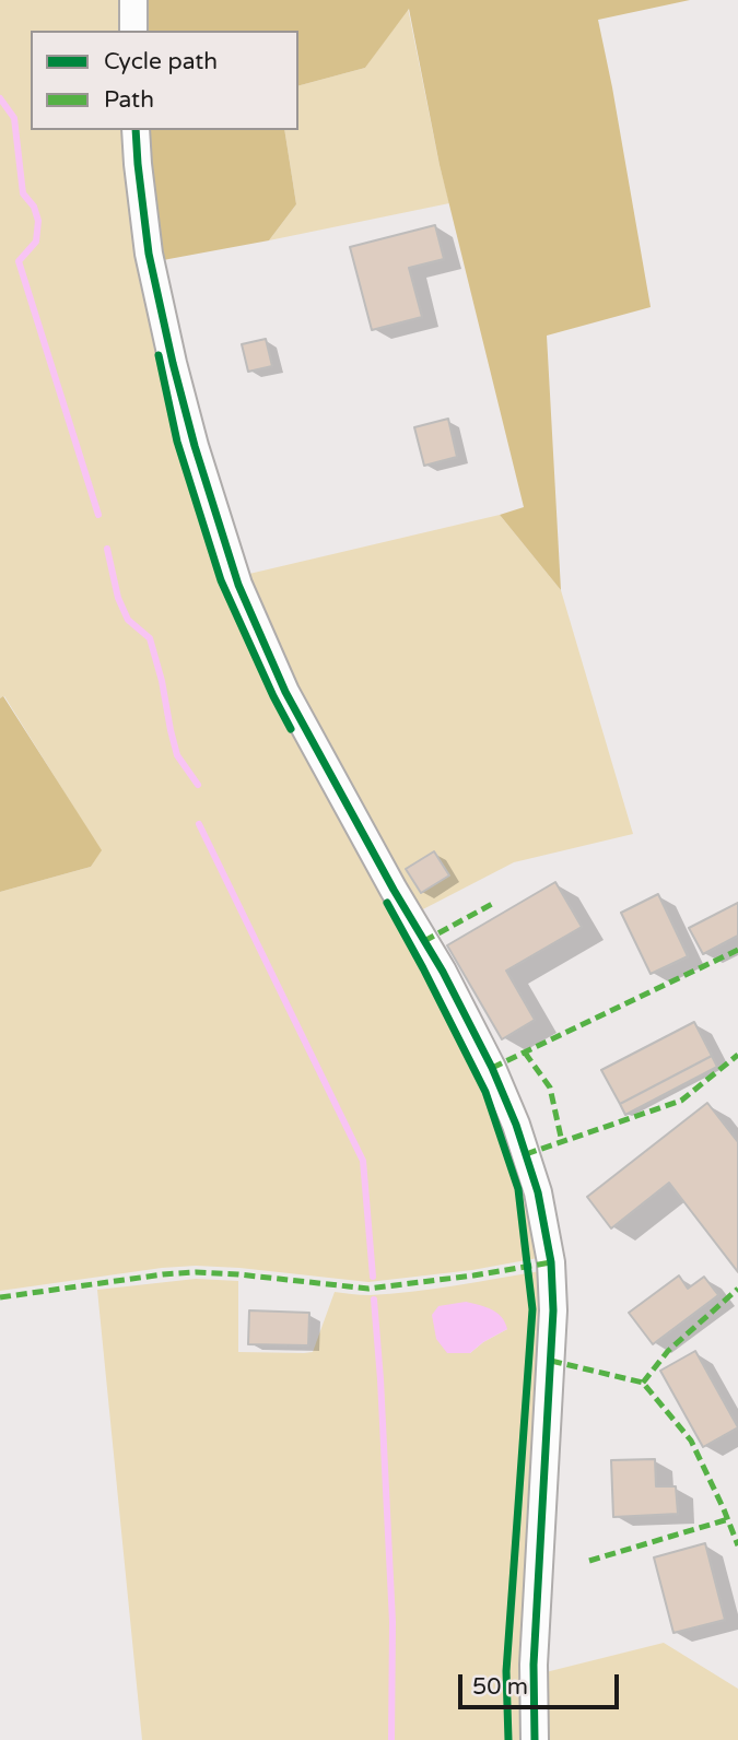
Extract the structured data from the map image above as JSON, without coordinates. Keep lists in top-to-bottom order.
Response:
{
  "legend": ["Cycle path", "Path"],
  "scale_bar": "50 m"
}
